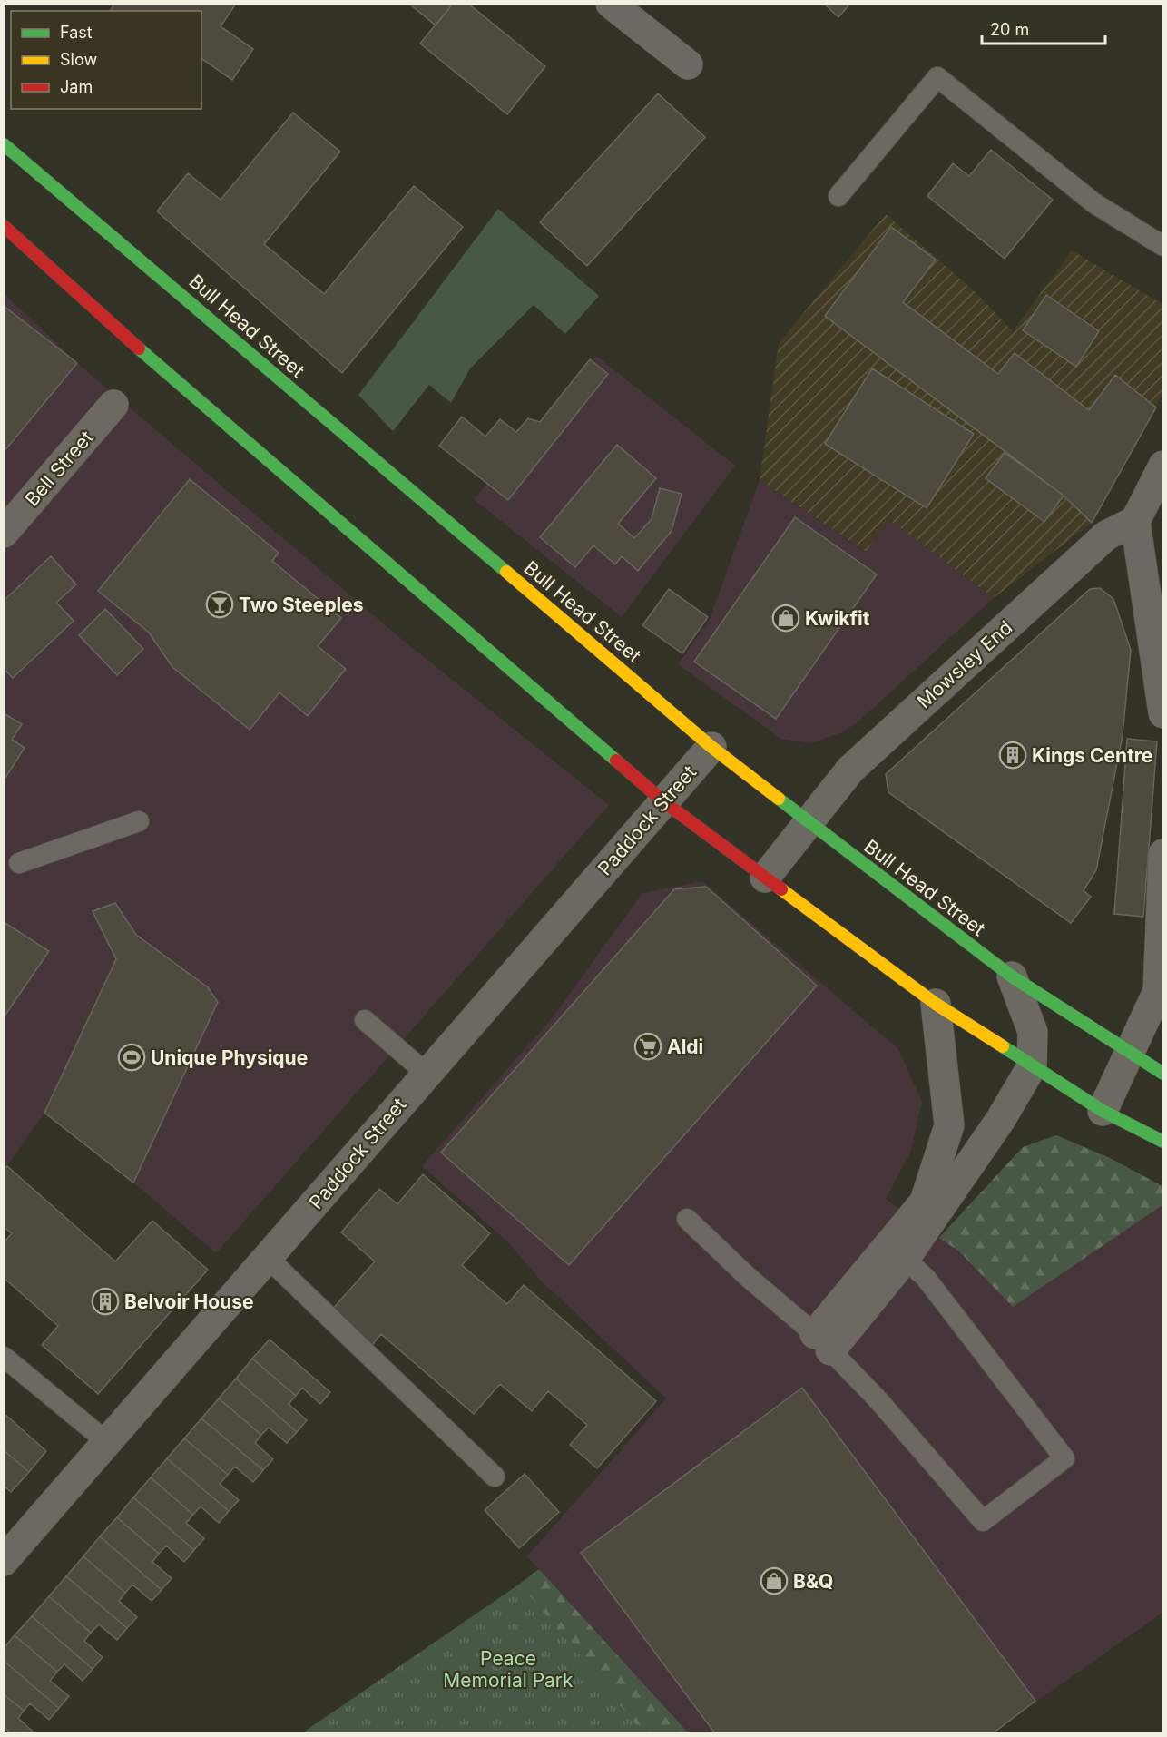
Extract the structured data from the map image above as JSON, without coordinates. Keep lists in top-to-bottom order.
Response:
{
  "streets": {
    "main road": ["Bull Head Street"],
    "street": ["Bell Street", "Mowsley End", "Paddock Street"]
  },
  "crossings": [
    ["Bull Head Street", "Mowsley End"],
    ["Bull Head Street", "Paddock Street"]
  ],
  "parks": ["Peace Memorial Park"],
  "places": {
    "bar": ["Two Steeples"],
    "shop": ["Kwikfit", "B&Q"],
    "building": ["Kings Centre", "Belvoir House"],
    "supermarket": ["Aldi"],
    "sports": ["Unique Physique"]
  },
  "legend": ["Fast", "Slow", "Jam"],
  "scale_bar": "20 m"
}
